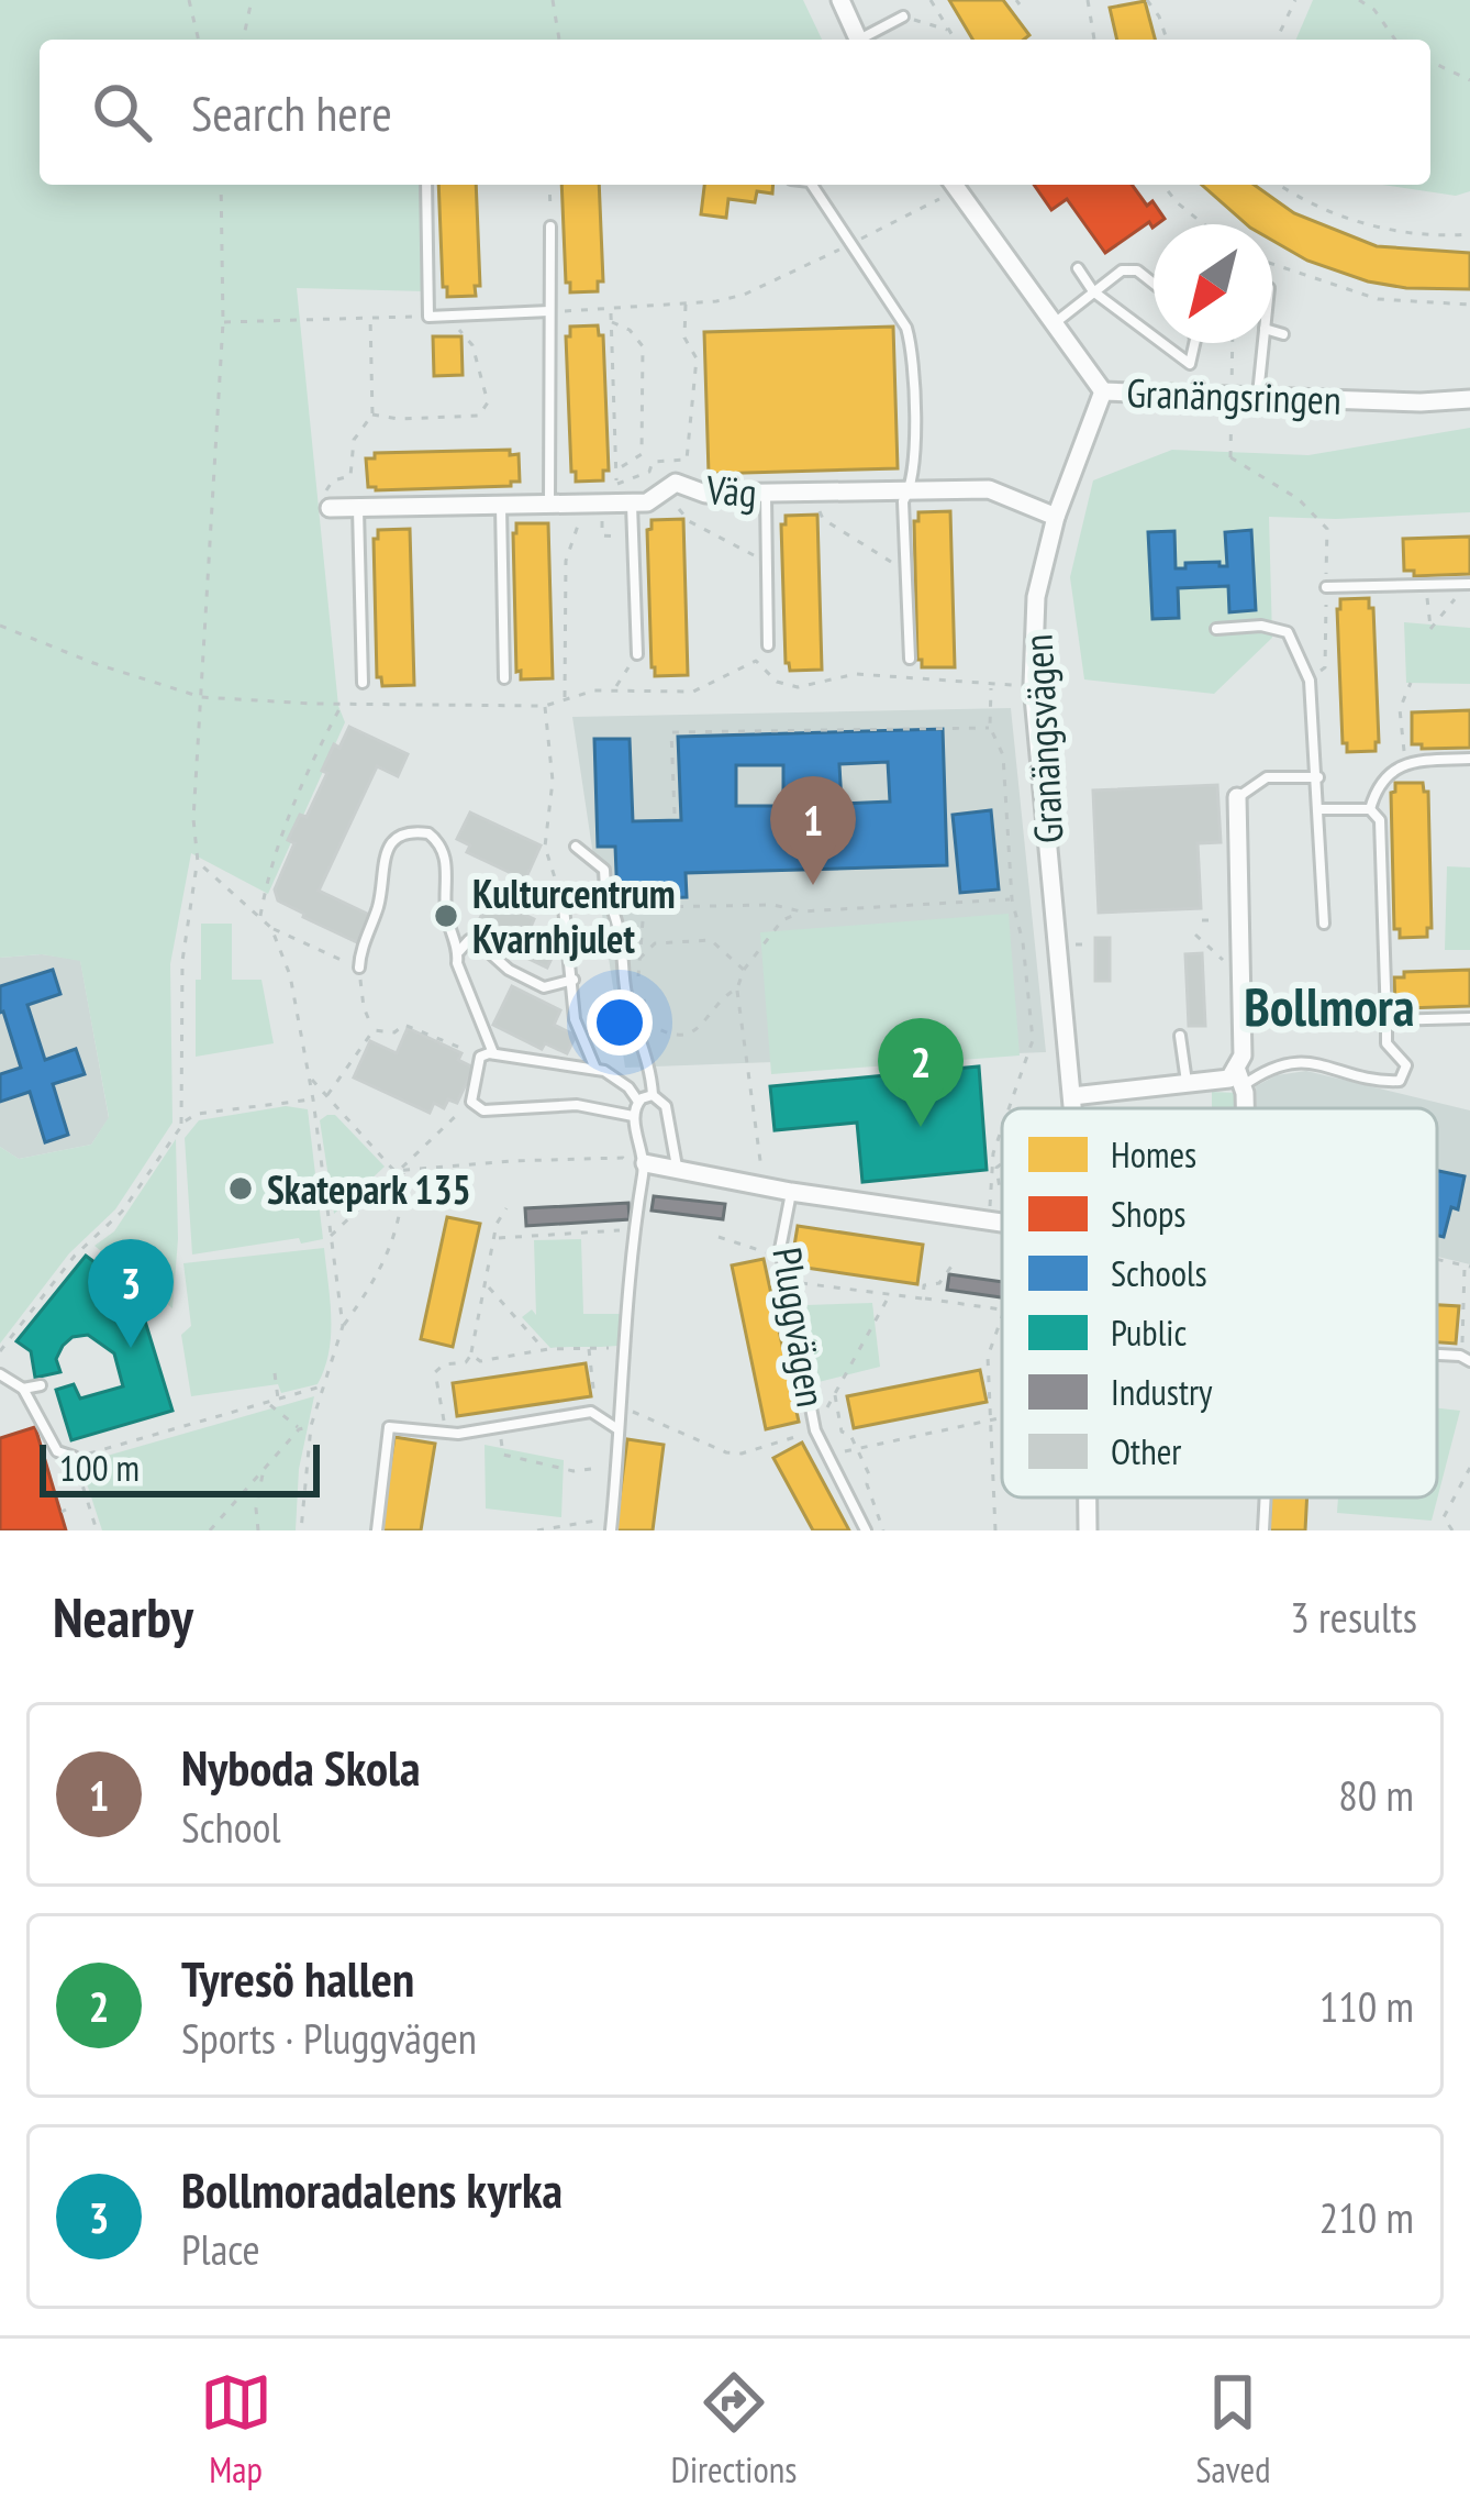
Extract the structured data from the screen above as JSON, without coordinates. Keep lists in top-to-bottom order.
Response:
{
  "streets": {
    "street": [
      "Granängsringen",
      "Väg",
      "Granängsvägen",
      "Pluggvägen"
    ]
  },
  "crossings": [
    ["Granängsringen", "Granängsvägen"],
    ["Väg", "Granängsvägen"]
  ],
  "districts": ["Bollmora"],
  "places": ["Kulturcentrum Kvarnhjulet", "Skatepark 135"],
  "legend": [
    "Homes",
    "Shops",
    "Schools",
    "Public",
    "Industry",
    "Other"
  ],
  "scale_bar": "100 m",
  "north": "bottom left",
  "page": {
    "search": "Search here",
    "pins": ["1", "2", "3"],
    "scale": "100 m",
    "heading": ["Nearby", "3 results"],
    "list": [
      {
        "mark": "1",
        "name": "Nyboda Skola",
        "note": "School",
        "value": "80 m"
      },
      {
        "mark": "2",
        "name": "Tyresö hallen",
        "note": "Sports · Pluggvägen",
        "value": "110 m"
      },
      {
        "mark": "3",
        "name": "Bollmoradalens kyrka",
        "note": "Place",
        "value": "210 m"
      }
    ],
    "nav": ["Map", "Directions", "Saved"]
  }
}
